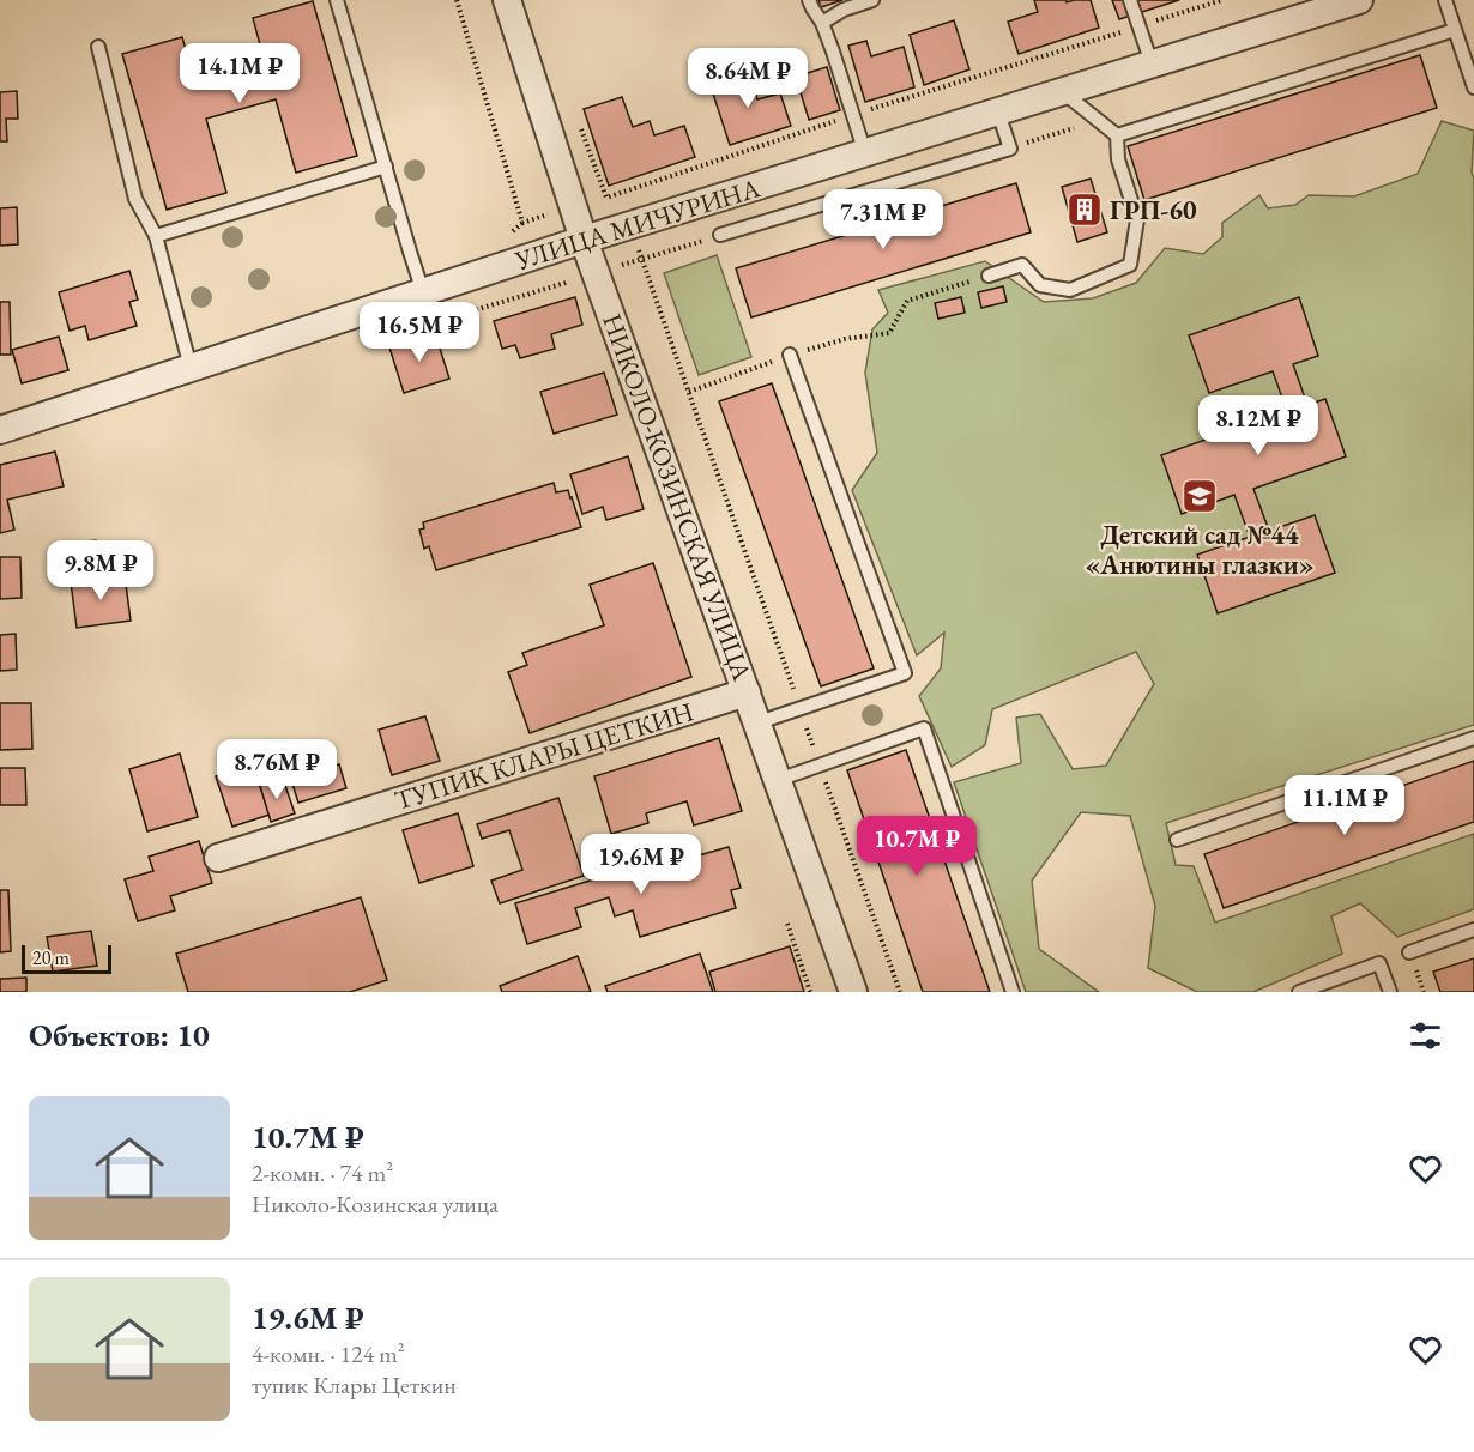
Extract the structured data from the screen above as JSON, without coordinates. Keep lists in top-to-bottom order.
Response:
{
  "streets": {
    "street": ["УЛИЦА МИЧУРИНА", "НИКОЛО-КОЗИНСКАЯ УЛИЦА", "ТУПИК КЛАРЫ ЦЕТКИН"]
  },
  "crossings": [
    ["УЛИЦА МИЧУРИНА", "НИКОЛО-КОЗИНСКАЯ УЛИЦА"],
    ["НИКОЛО-КОЗИНСКАЯ УЛИЦА", "ТУПИК КЛАРЫ ЦЕТКИН"]
  ],
  "places": {
    "building": ["ГРП-60"],
    "school or university": ["Детский сад №44 «Анютины глазки»"]
  },
  "scale_bar": "20 m",
  "page": {
    "price": [
      "14.1M ₽",
      "8.64M ₽",
      "7.31M ₽",
      "16.5M ₽",
      "8.12M ₽",
      "9.8M ₽",
      "8.76M ₽",
      "11.1M ₽",
      "10.7M ₽",
      "19.6M ₽"
    ],
    "scale": "20 m",
    "heading": "Объектов: 10",
    "list": [
      {
        "name": "10.7M ₽",
        "note": "2-комн. · 74 m² · Николо-Козинская улица"
      },
      {
        "name": "19.6M ₽",
        "note": "4-комн. · 124 m² · тупик Клары Цеткин"
      }
    ]
  }
}
